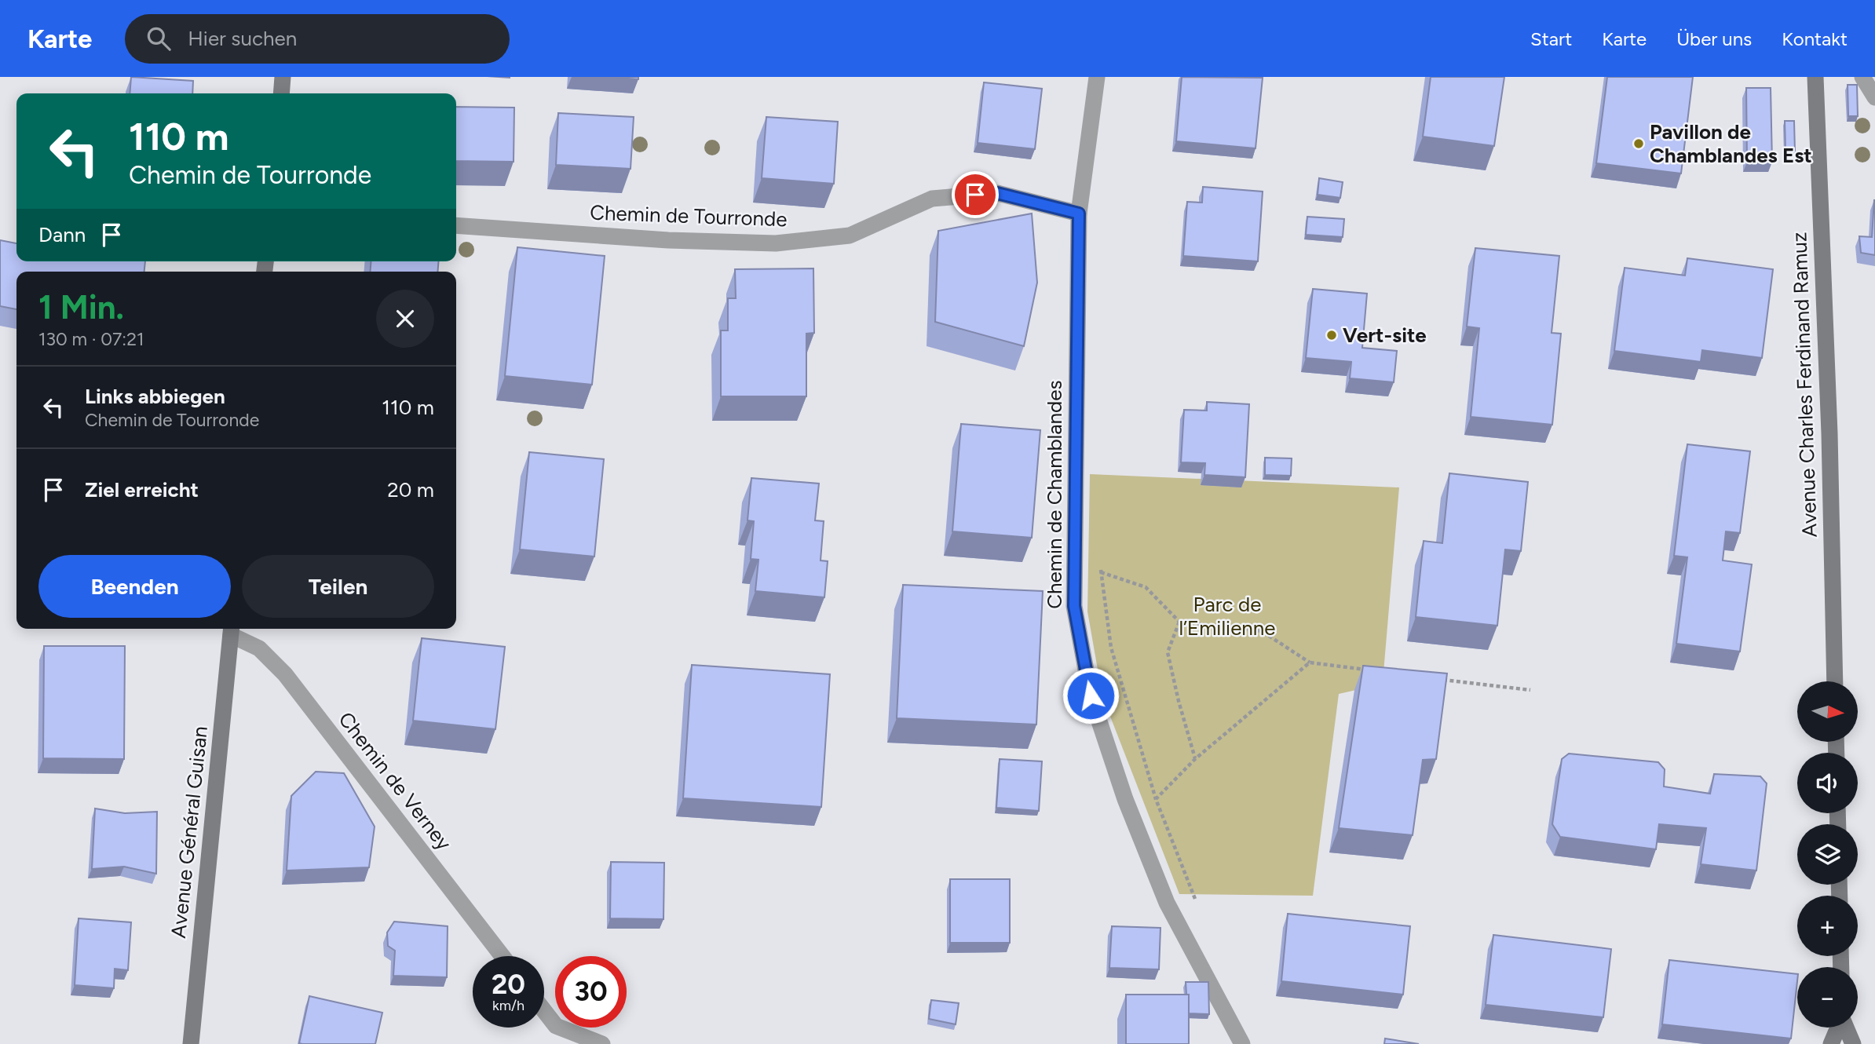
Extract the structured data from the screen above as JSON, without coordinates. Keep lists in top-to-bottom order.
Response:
{
  "streets": {
    "street": [
      "Chemin de Tourronde",
      "Avenue Charles Ferdinand Ramuz",
      "Chemin de Chamblandes",
      "Chemin de Verney",
      "Avenue Général Guisan"
    ]
  },
  "crossings": [
    ["Chemin de Tourronde", "Chemin de Chamblandes"],
    ["Chemin de Verney", "Avenue Général Guisan"]
  ],
  "parks": ["Parc de l’Emilienne"],
  "places": ["Pavillon de Chamblandes Est", "Vert-site"],
  "north": "right",
  "page": {
    "header": "Karte",
    "search": "Hier suchen",
    "nav": [
      "Start",
      "Karte",
      "Über uns",
      "Kontakt"
    ],
    "turn": ["110 m", "Chemin de Tourronde"],
    "then": "Dann",
    "heading": ["1 Min.", "130 m · 07:21"],
    "list": [
      {
        "name": "Links abbiegen",
        "note": "Chemin de Tourronde",
        "value": "110 m"
      },
      {
        "name": "Ziel erreicht",
        "value": "20 m"
      }
    ],
    "buttons": ["Beenden", "Teilen"],
    "map_buttons": ["+", "−"],
    "speed": "20 km/h",
    "limit": "30"
  }
}
